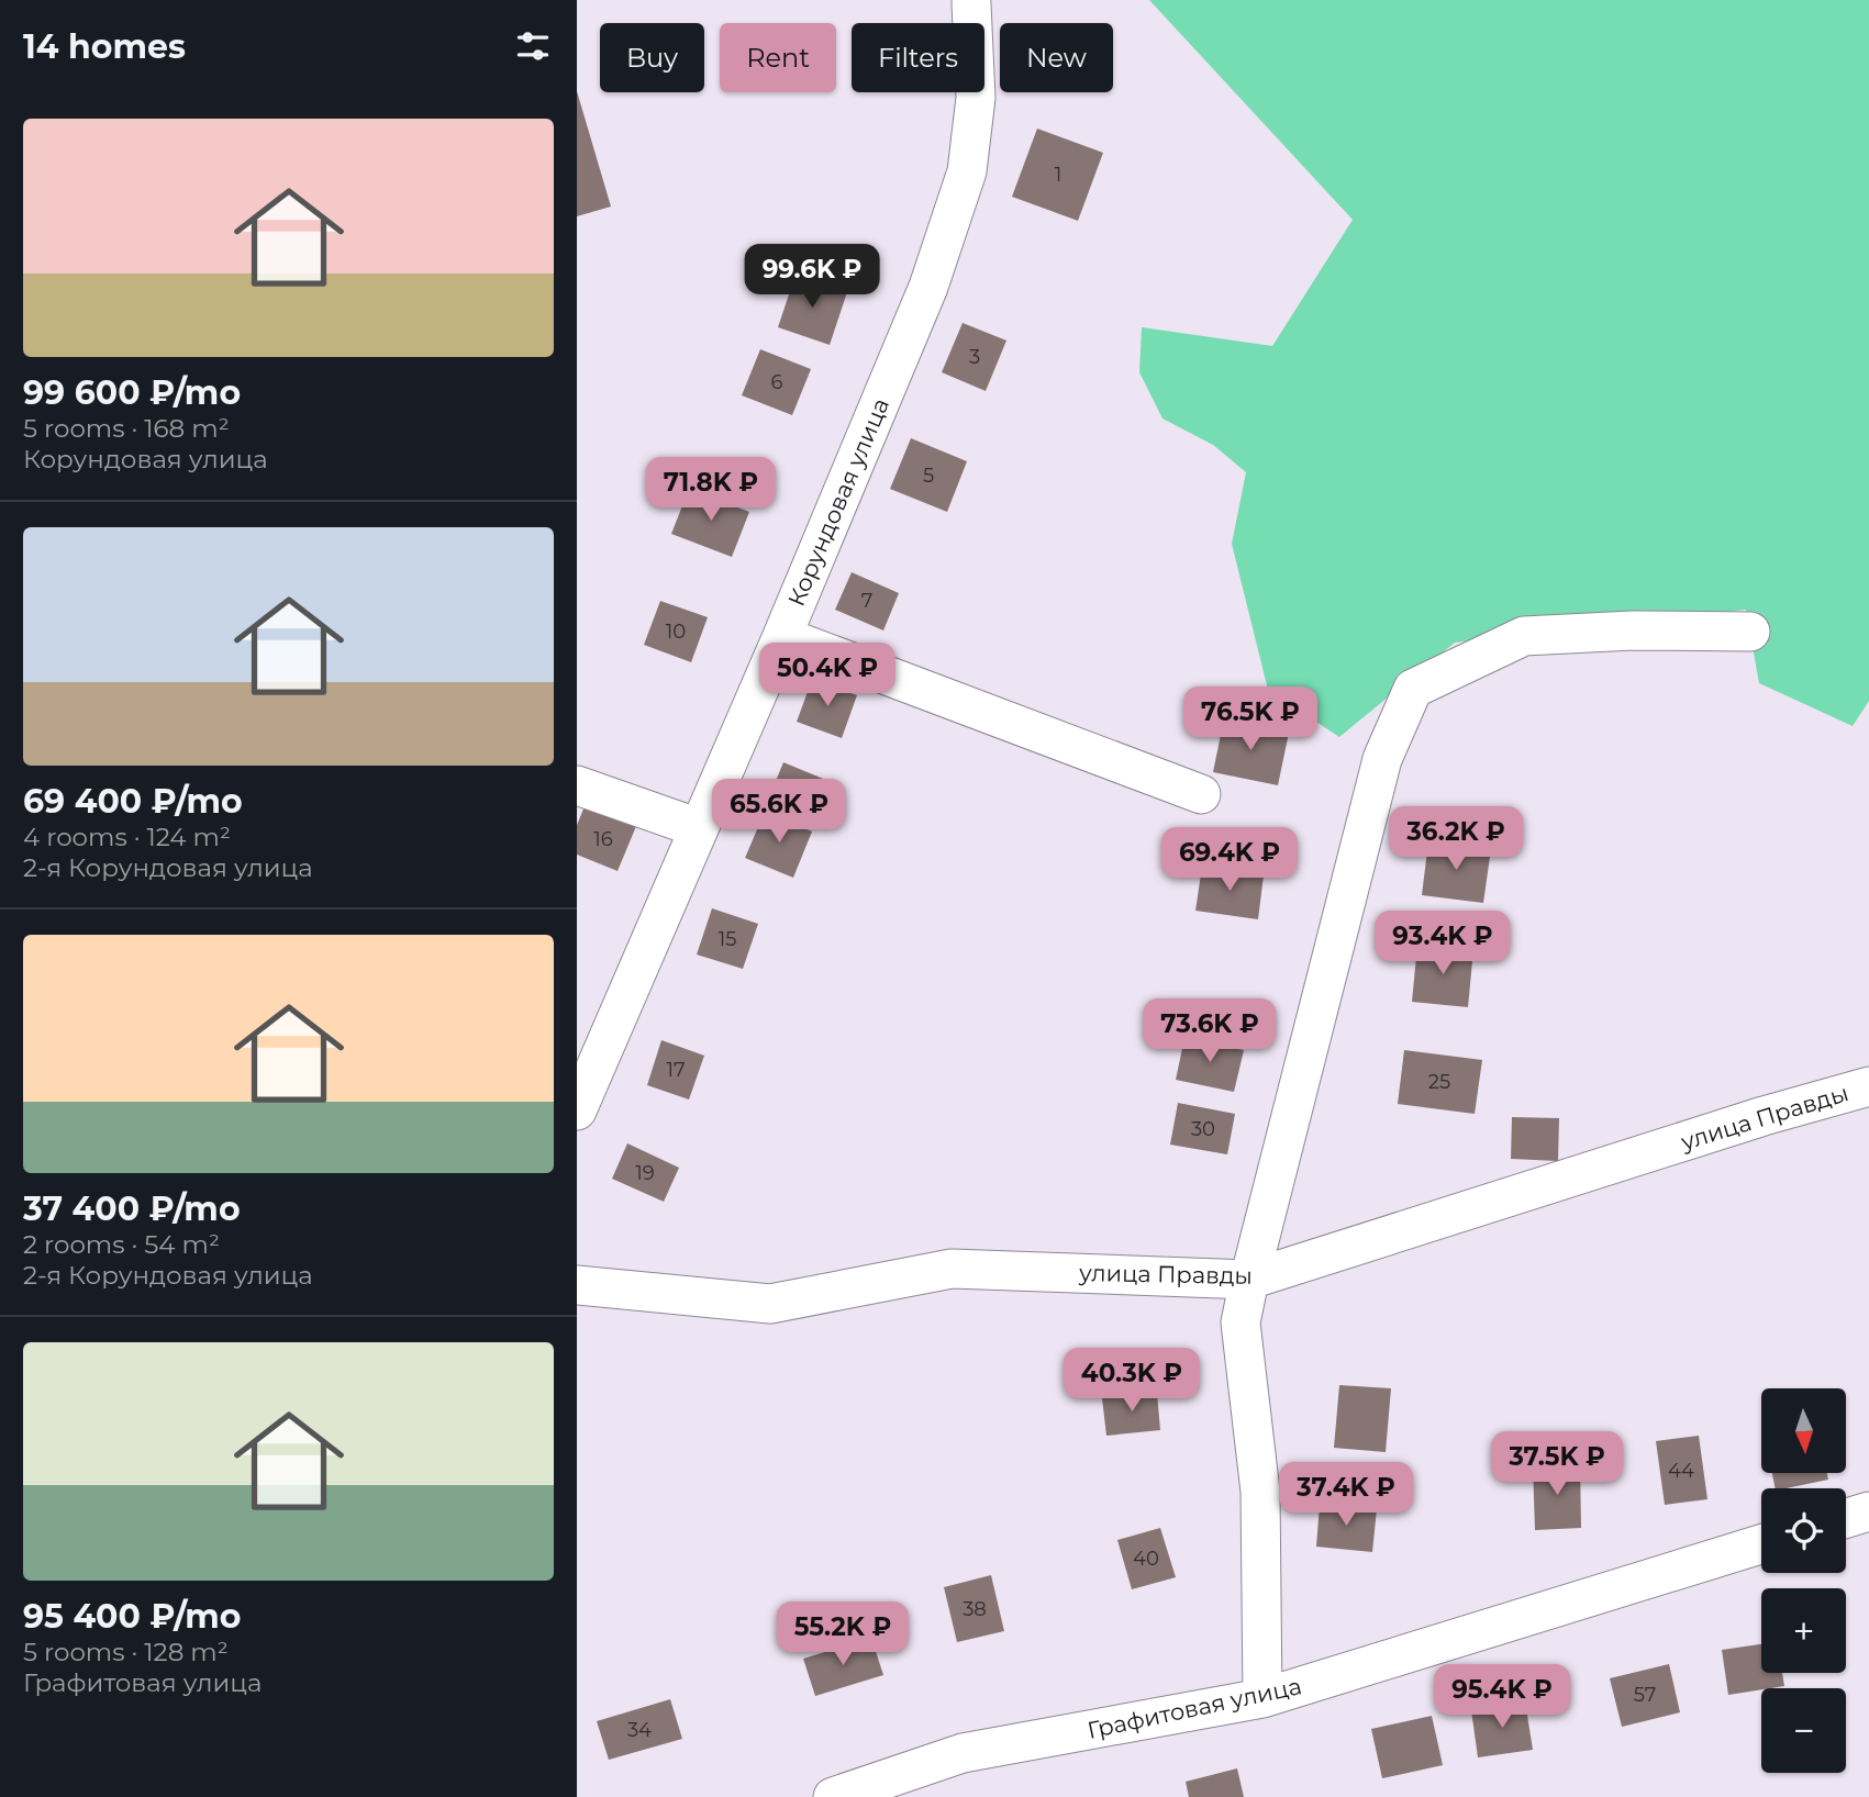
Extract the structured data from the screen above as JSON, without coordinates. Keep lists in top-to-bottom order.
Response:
{
  "streets": {
    "street": ["Корундовая улица", "улица Правды", "Графитовая улица"]
  },
  "house_numbers": [
    "1",
    "3",
    "6",
    "5",
    "7",
    "10",
    "16",
    "15",
    "17",
    "25",
    "30",
    "19",
    "44",
    "40",
    "38",
    "57",
    "34"
  ],
  "north": "bottom",
  "page": {
    "heading": "14 homes",
    "chip": [
      "Buy",
      "Rent",
      "Filters",
      "New"
    ],
    "list": [
      {
        "name": "99 600 ₽/mo",
        "note": "5 rooms · 168 m² · Корундовая улица"
      },
      {
        "name": "69 400 ₽/mo",
        "note": "4 rooms · 124 m² · 2-я Корундовая улица"
      },
      {
        "name": "37 400 ₽/mo",
        "note": "2 rooms · 54 m² · 2-я Корундовая улица"
      },
      {
        "name": "95 400 ₽/mo",
        "note": "5 rooms · 128 m² · Графитовая улица"
      }
    ],
    "price": [
      "99.6K ₽",
      "71.8K ₽",
      "50.4K ₽",
      "76.5K ₽",
      "65.6K ₽",
      "36.2K ₽",
      "69.4K ₽",
      "93.4K ₽",
      "73.6K ₽",
      "40.3K ₽",
      "37.5K ₽",
      "37.4K ₽",
      "55.2K ₽",
      "95.4K ₽"
    ],
    "map_buttons": ["+", "−"]
  }
}
